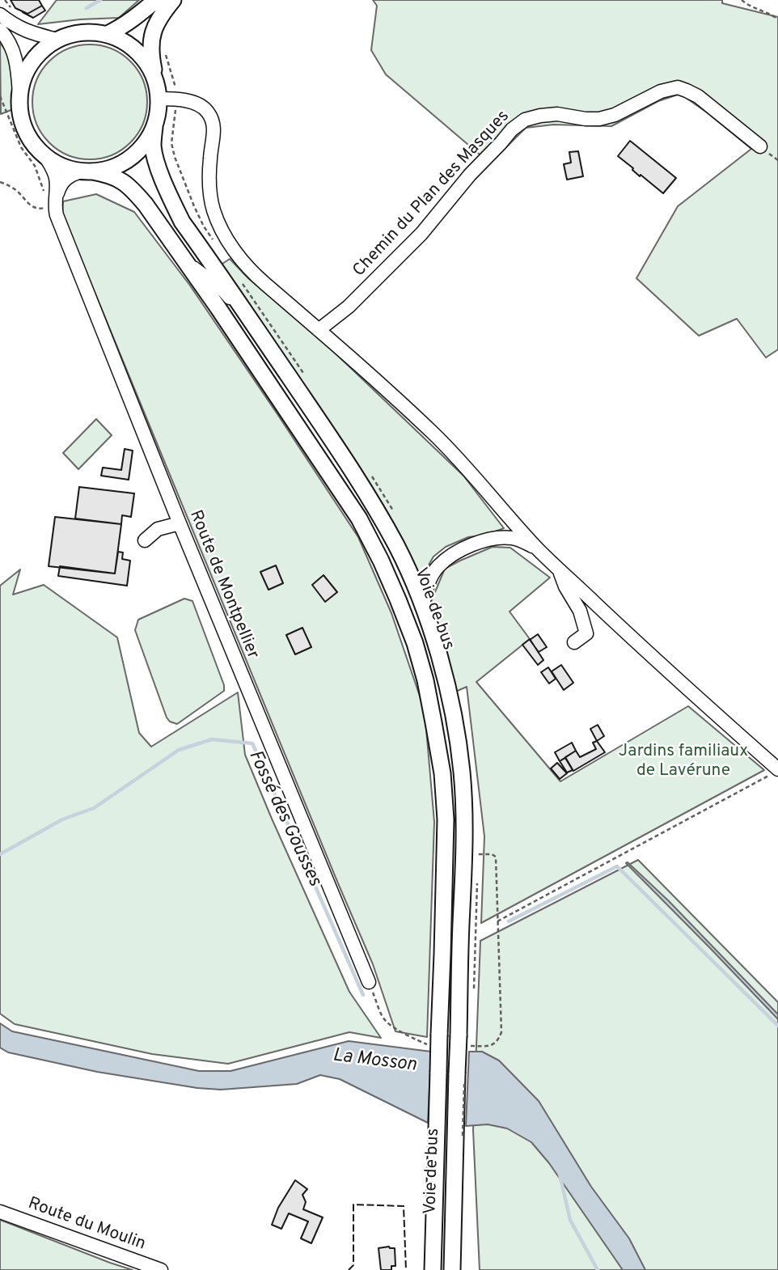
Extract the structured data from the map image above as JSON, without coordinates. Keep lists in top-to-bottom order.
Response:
{
  "streets": {
    "street": [
      "Chemin du Plan des Masques",
      "Route de Montpellier",
      "Voie de bus",
      "Route du Moulin"
    ]
  },
  "water": ["Fossé des Gousses", "La Mosson"],
  "parks": ["Jardins familiaux de Lavérune"]
}
